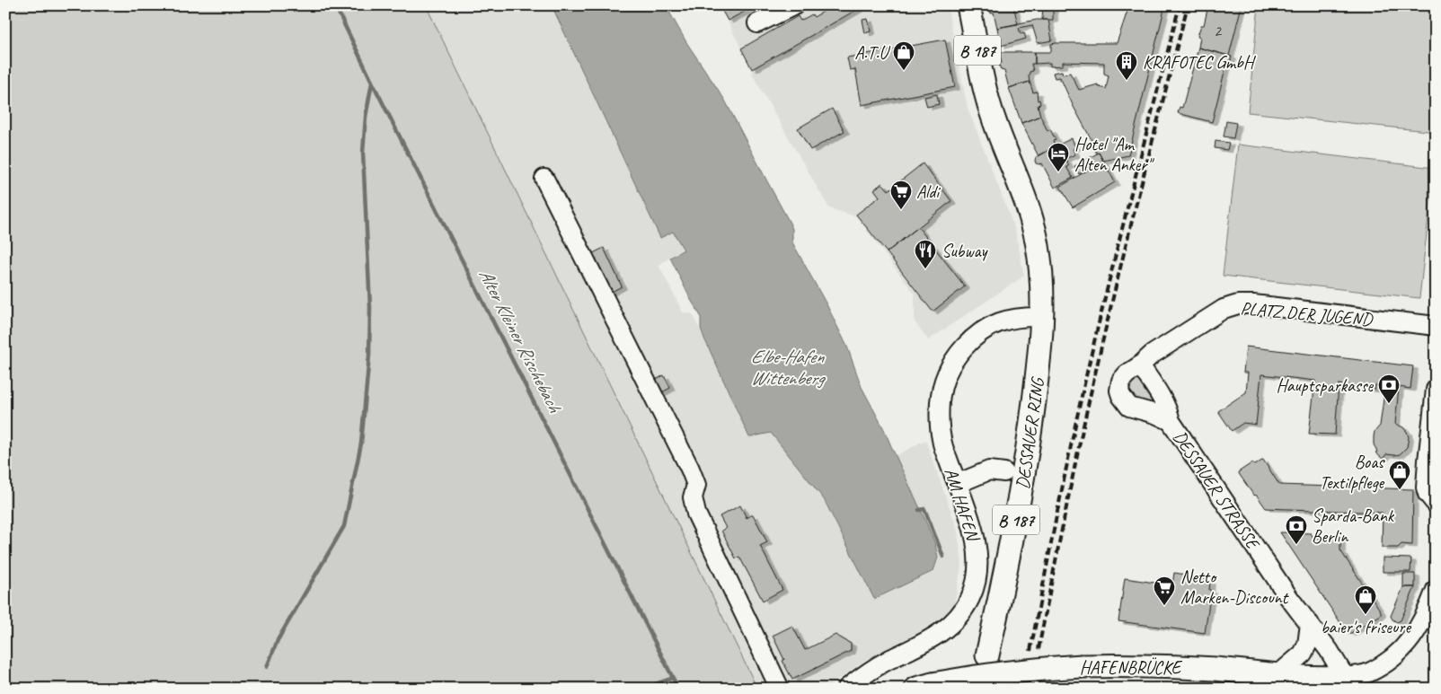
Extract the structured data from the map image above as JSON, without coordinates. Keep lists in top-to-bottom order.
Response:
{
  "streets": {
    "main road": ["B 187", "DESSAUER RING", "HAFENBRÜCKE"],
    "street": ["PLATZ DER JUGEND", "DESSAUER STRASSE", "AM HAFEN"]
  },
  "crossings": [
    ["B 187", "DESSAUER RING"],
    ["B 187", "AM HAFEN"],
    ["PLATZ DER JUGEND", "DESSAUER STRASSE"],
    ["DESSAUER RING", "AM HAFEN"],
    ["DESSAUER STRASSE", "HAFENBRÜCKE"]
  ],
  "water": ["Alter Kleiner Rischebach", "Elbe-Hafen Wittenberg"],
  "places": {
    "shop": ["A.T.U", "Boas Textilpflege", "baier's friseure"],
    "building": ["KRAFOTEC GmbH"],
    "hotel": ["Hotel \"Am Alten Anker\""],
    "supermarket": ["Aldi", "Netto Marken-Discount"],
    "restaurant": ["Subway"],
    "bank": ["Hauptsparkasse", "Sparda-Bank Berlin"]
  },
  "house_numbers": ["2"]
}
